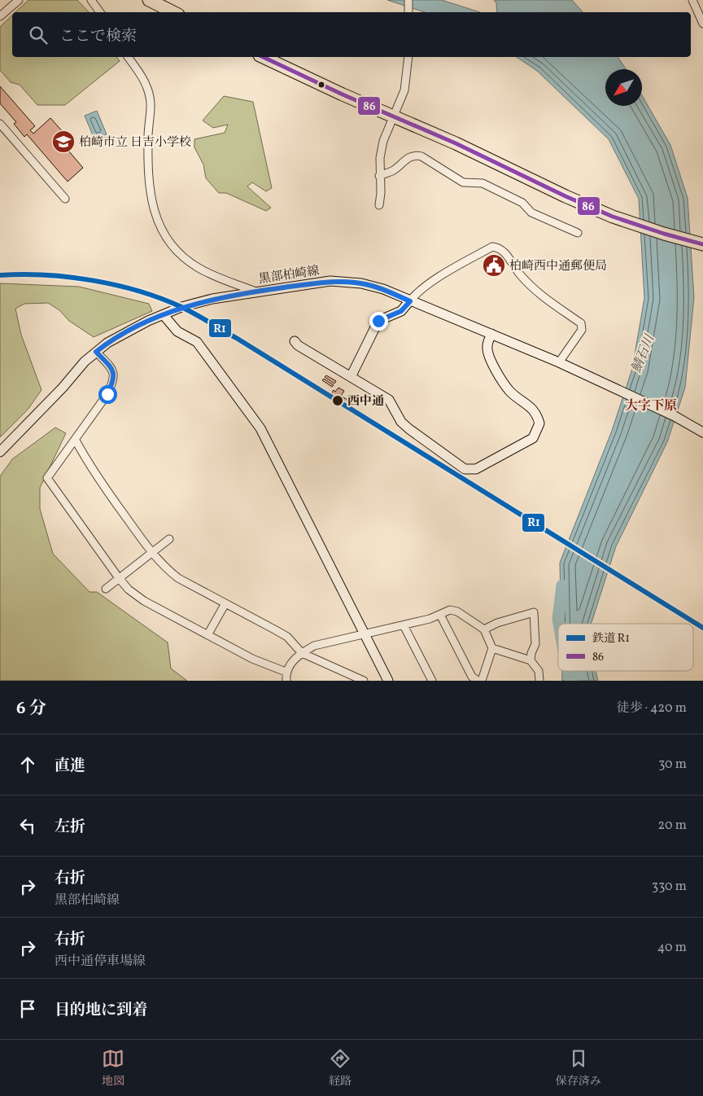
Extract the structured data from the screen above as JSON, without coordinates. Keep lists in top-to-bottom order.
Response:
{
  "streets": {
    "main road": ["黒部柏崎線"]
  },
  "districts": ["大字下原"],
  "water": ["鯖石川"],
  "places": {
    "school or university": ["柏崎市立 日吉小学校"],
    "public building": ["柏崎西中通郵便局"],
    "other": ["西中通"]
  },
  "lines": ["transit line 86", "rail line R1"],
  "legend": ["鉄道 R1", "86"],
  "north": "bottom left",
  "page": {
    "search": "ここで検索",
    "heading": ["6 分", "徒歩 · 420 m"],
    "list": [
      ["直進", "30 m"],
      ["左折", "20 m"],
      ["右折", "黒部柏崎線", "330 m"],
      ["右折", "西中通停車場線", "40 m"],
      "目的地に到着"
    ],
    "nav": ["地図", "経路", "保存済み"]
  }
}
